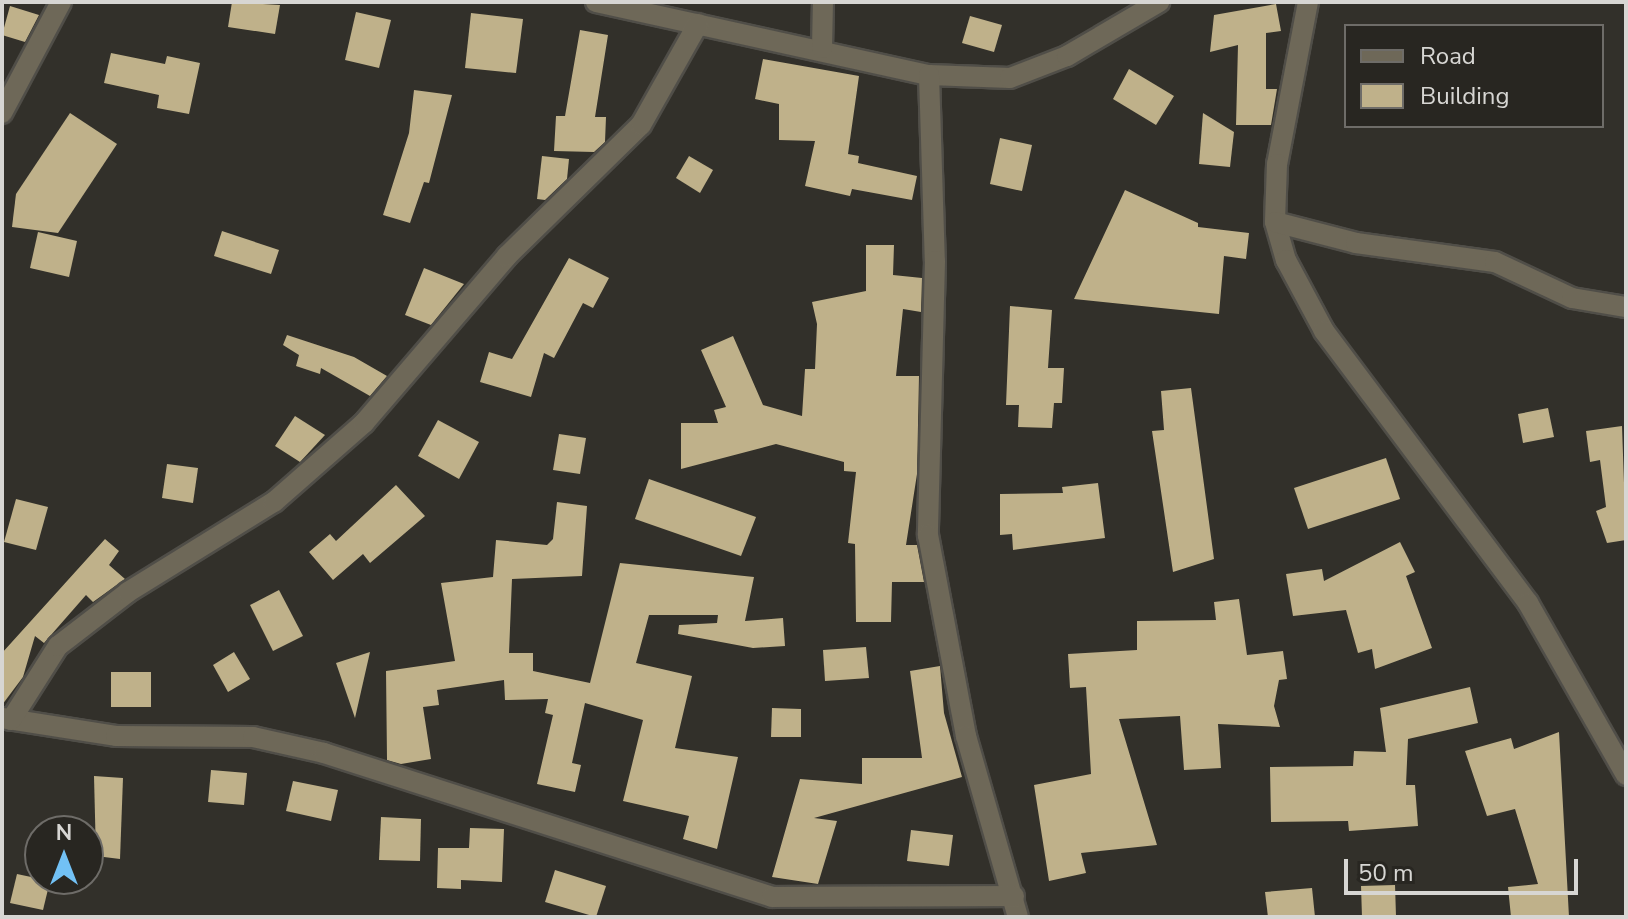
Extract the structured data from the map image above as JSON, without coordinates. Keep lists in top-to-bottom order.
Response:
{
  "legend": ["Road", "Building"],
  "scale_bar": "50 m",
  "north": "top"
}
